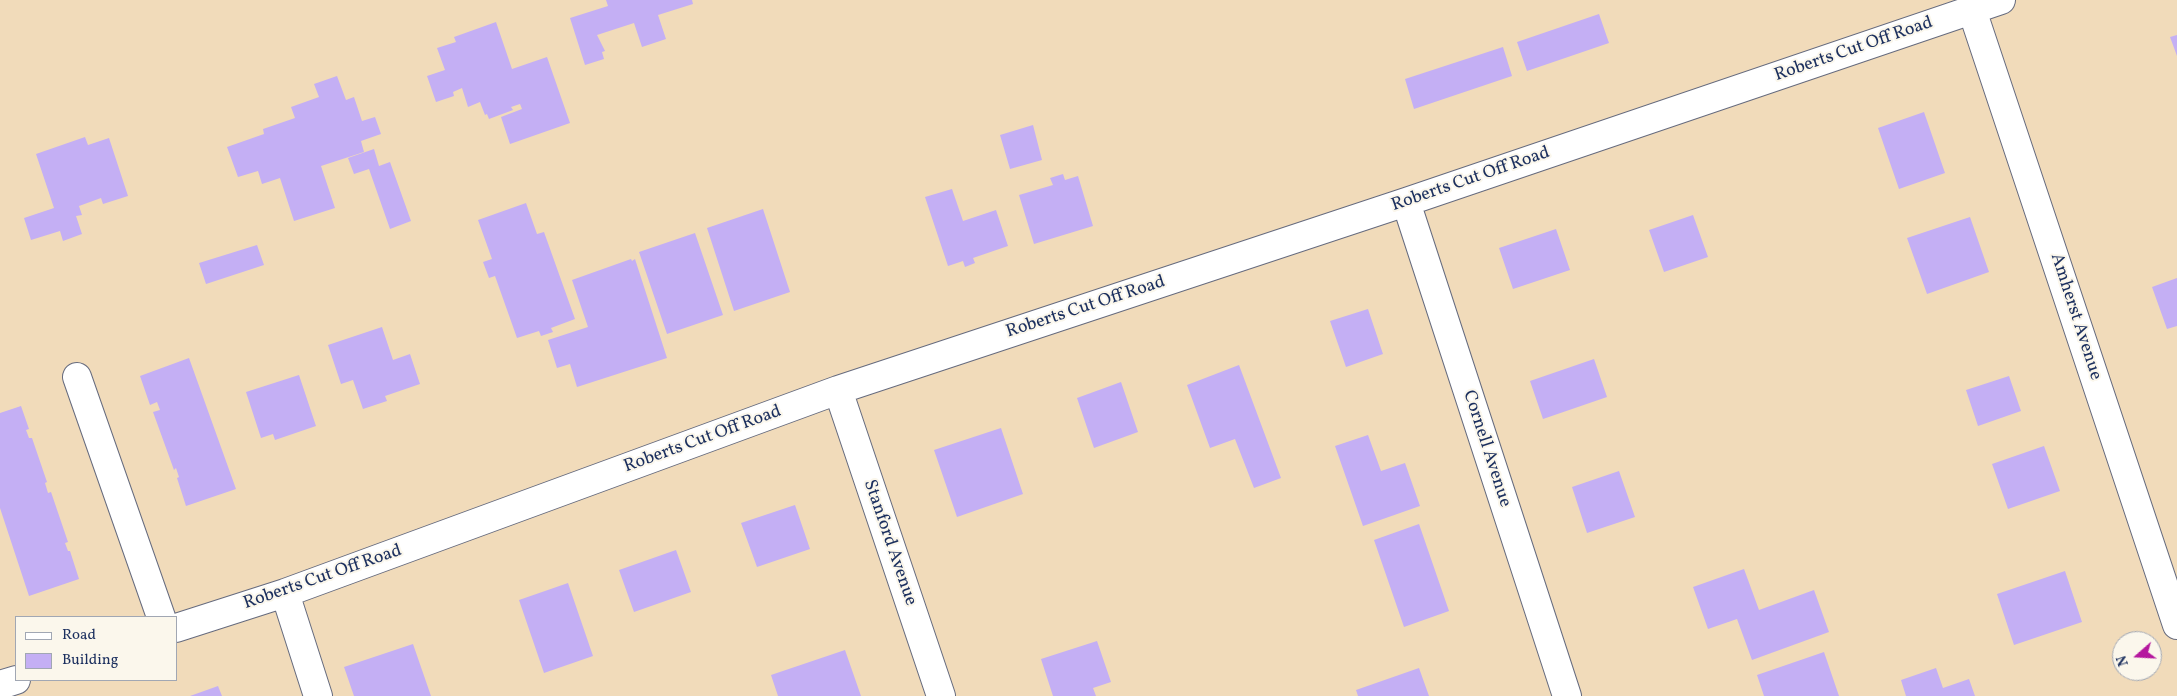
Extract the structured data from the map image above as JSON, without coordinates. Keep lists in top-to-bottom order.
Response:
{
  "streets": {
    "street": [
      "Roberts Cut Off Road",
      "Amherst Avenue",
      "Cornell Avenue",
      "Stanford Avenue"
    ]
  },
  "crossings": [
    ["Roberts Cut Off Road", "Amherst Avenue"],
    ["Roberts Cut Off Road", "Cornell Avenue"],
    ["Roberts Cut Off Road", "Stanford Avenue"]
  ],
  "legend": ["Road", "Building"],
  "north": "left"
}
